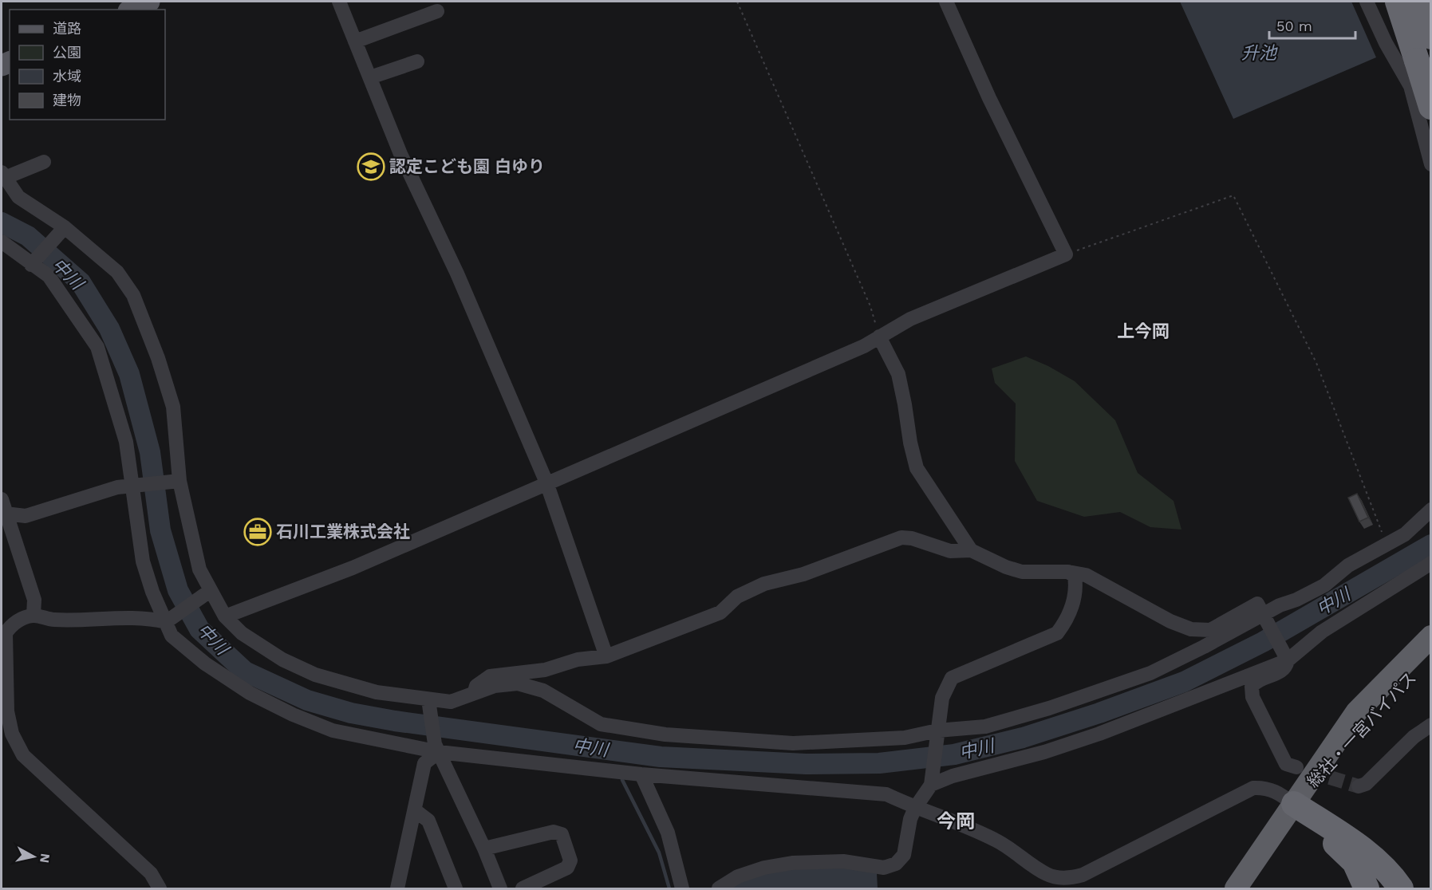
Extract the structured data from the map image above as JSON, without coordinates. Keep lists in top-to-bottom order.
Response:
{
  "streets": {
    "highway": ["総社・一宮バイパス"]
  },
  "districts": ["上今岡", "今岡"],
  "water": ["升池", "中川"],
  "places": {
    "school or university": ["認定こども園 白ゆり"],
    "office": ["石川工業株式会社"]
  },
  "legend": [
    "道路",
    "公園",
    "水域",
    "建物"
  ],
  "scale_bar": "50 m",
  "north": "right"
}
